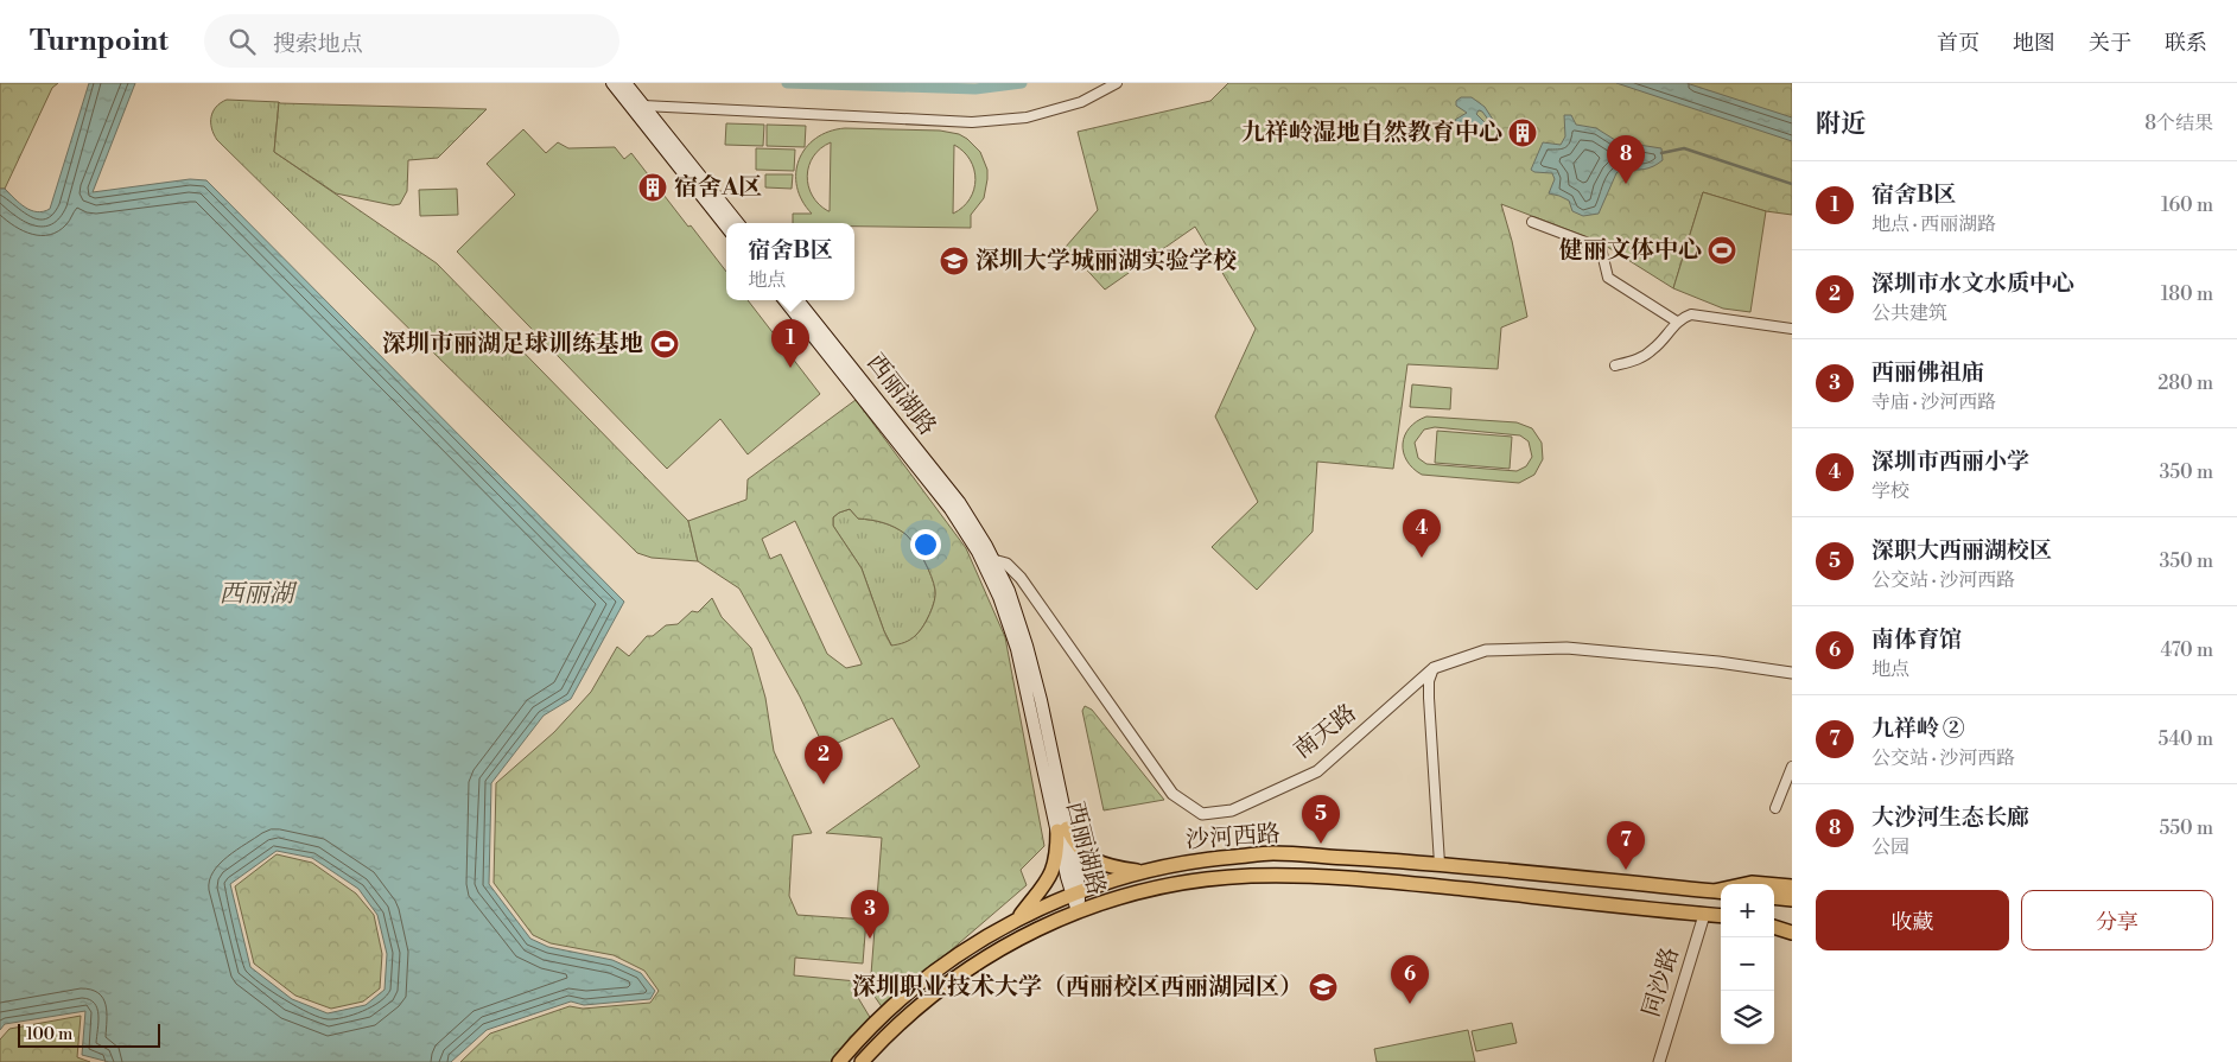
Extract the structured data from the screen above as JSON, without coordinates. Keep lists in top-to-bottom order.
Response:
{
  "streets": {
    "main road": ["西丽湖路", "沙河西路"],
    "street": ["南天路", "同沙路"]
  },
  "crossings": [
    ["西丽湖路", "南天路"],
    ["西丽湖路", "沙河西路"],
    ["沙河西路", "同沙路"]
  ],
  "water": ["西丽湖"],
  "places": {
    "building": ["九祥岭湿地自然教育中心", "宿舍A区"],
    "sports": ["健丽文体中心", "深圳市丽湖足球训练基地"],
    "school or university": ["深圳大学城丽湖实验学校", "深圳职业技术大学（西丽校区西丽湖园区）"]
  },
  "scale_bar": "100 m",
  "page": {
    "header": "Turnpoint",
    "search": "搜索地点",
    "nav": [
      "首页",
      "地图",
      "关于",
      "联系"
    ],
    "heading": ["附近", "8个结果"],
    "pins": [
      "8",
      "1",
      "4",
      "2",
      "5",
      "7",
      "3",
      "6"
    ],
    "list": [
      {
        "mark": "1",
        "name": "宿舍B区",
        "note": "地点 · 西丽湖路",
        "value": "160 m"
      },
      {
        "mark": "2",
        "name": "深圳市水文水质中心",
        "note": "公共建筑",
        "value": "180 m"
      },
      {
        "mark": "3",
        "name": "西丽佛祖庙",
        "note": "寺庙 · 沙河西路",
        "value": "280 m"
      },
      {
        "mark": "4",
        "name": "深圳市西丽小学",
        "note": "学校",
        "value": "350 m"
      },
      {
        "mark": "5",
        "name": "深职大西丽湖校区",
        "note": "公交站 · 沙河西路",
        "value": "350 m"
      },
      {
        "mark": "6",
        "name": "南体育馆",
        "note": "地点",
        "value": "470 m"
      },
      {
        "mark": "7",
        "name": "九祥岭 ②",
        "note": "公交站 · 沙河西路",
        "value": "540 m"
      },
      {
        "mark": "8",
        "name": "大沙河生态长廊",
        "note": "公园",
        "value": "550 m"
      }
    ],
    "popup": ["宿舍B区", "地点"],
    "buttons": ["收藏", "分享"],
    "map_buttons": ["+", "−"],
    "scale": "100 m"
  }
}
